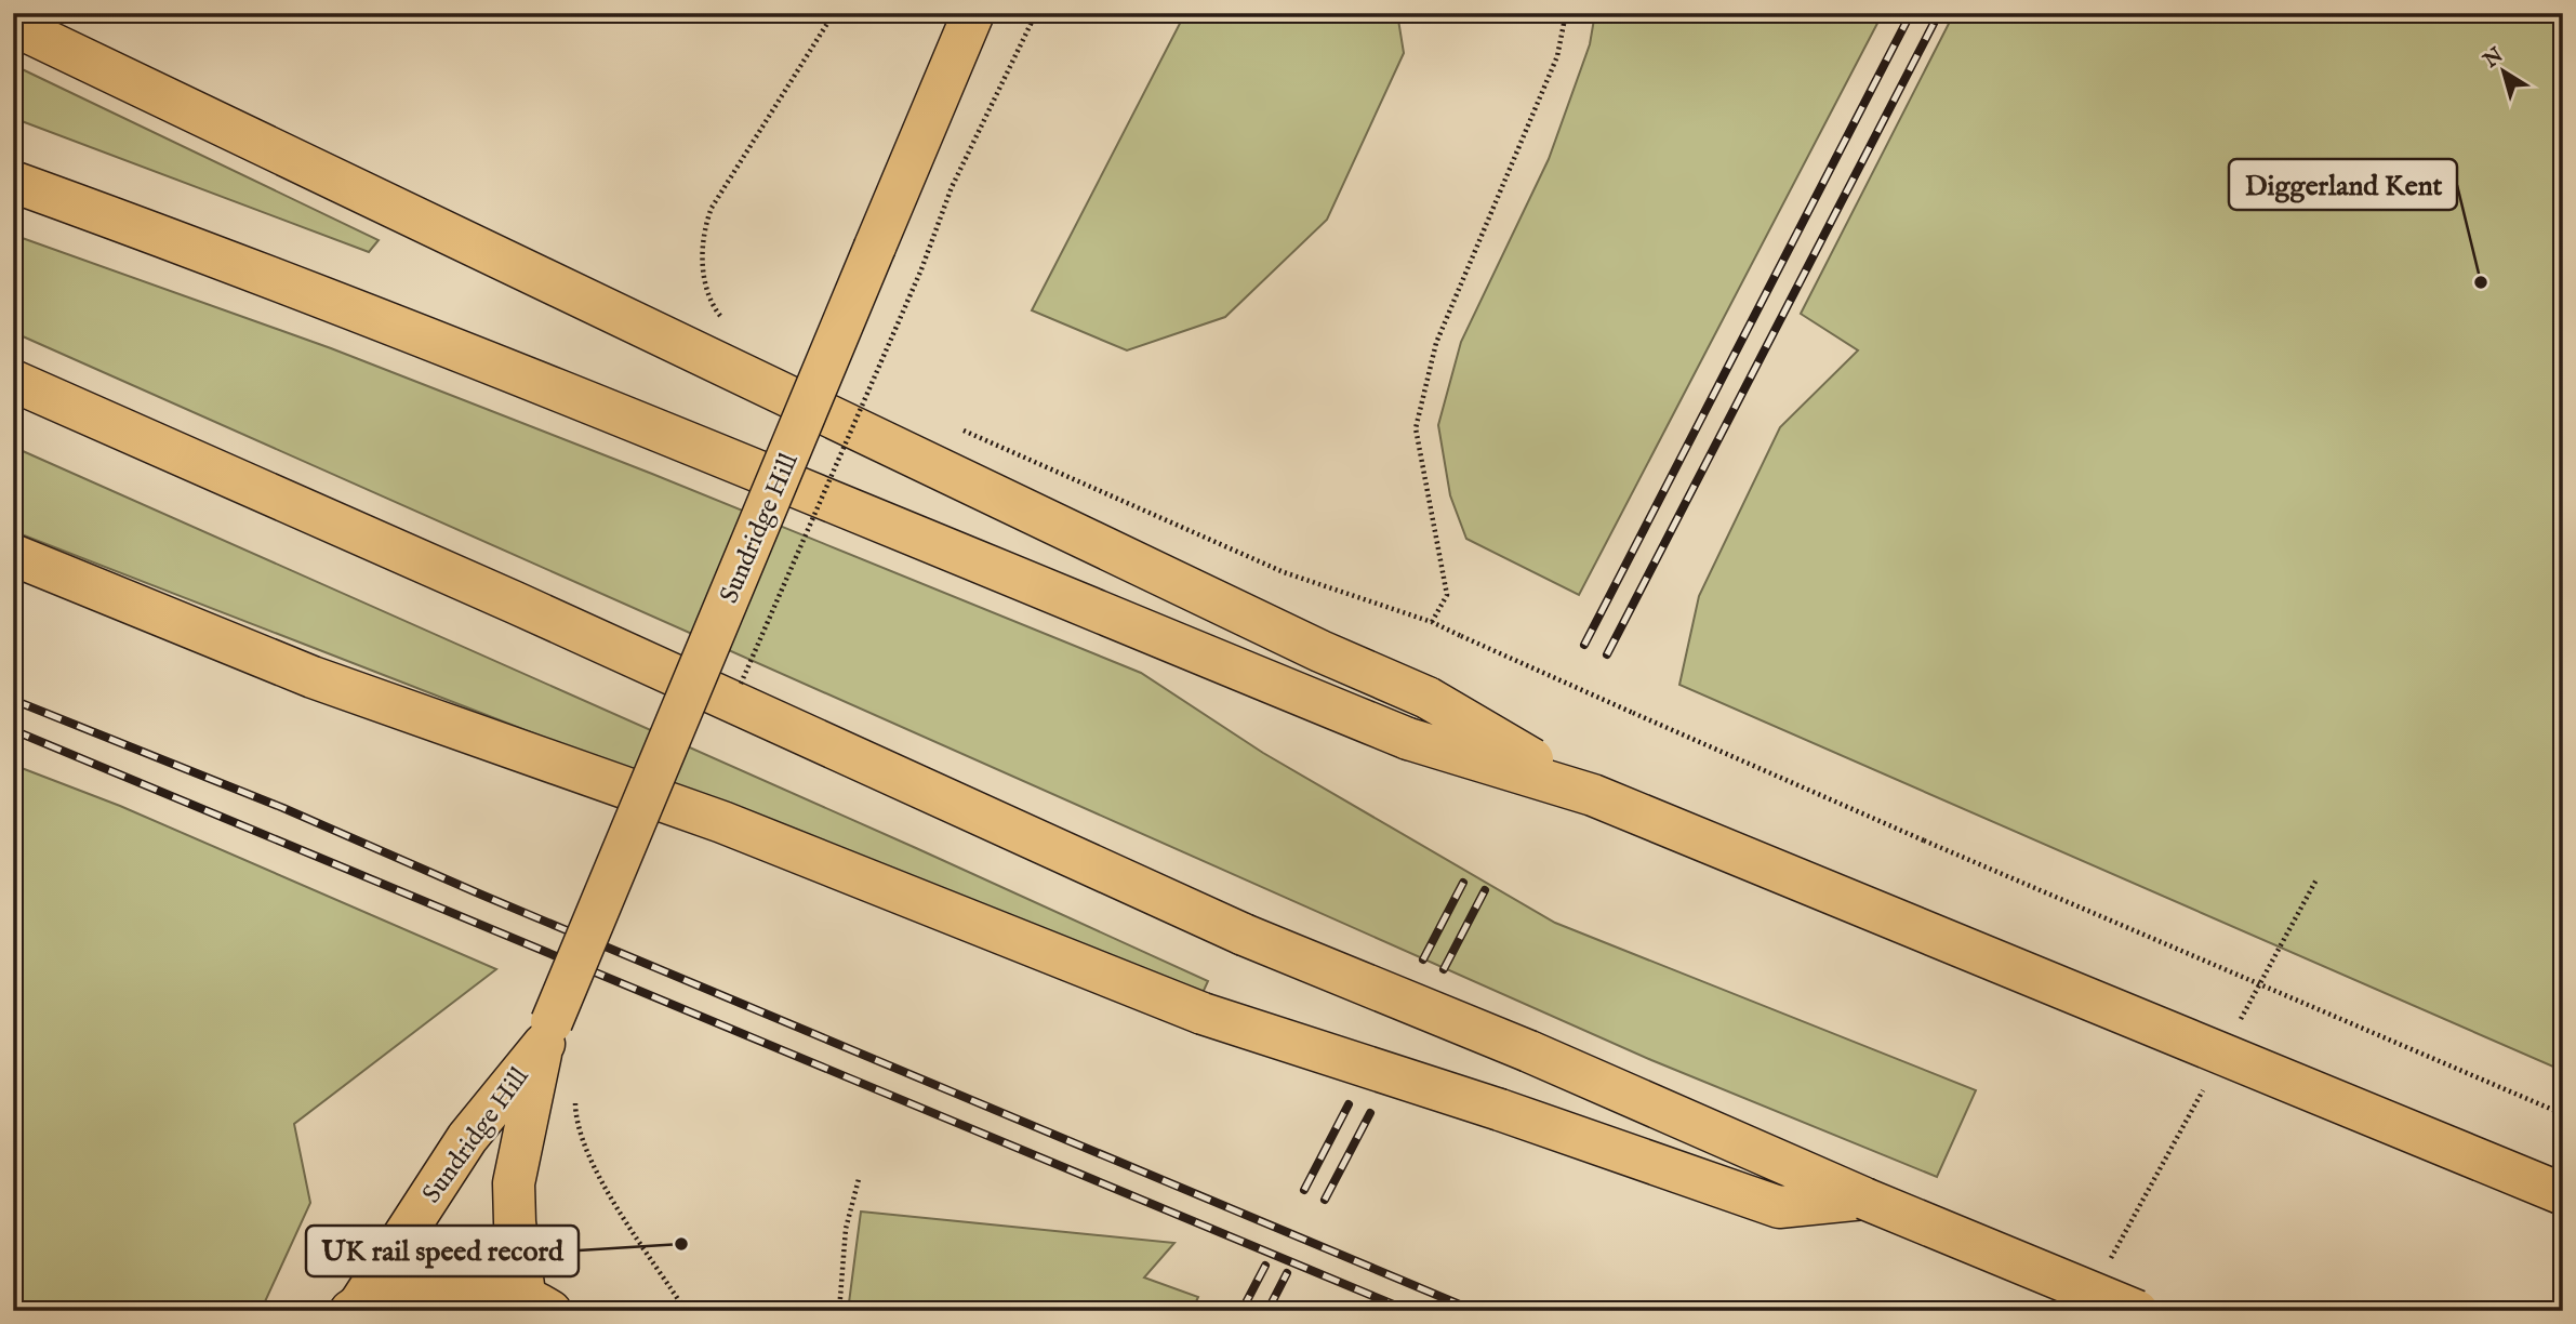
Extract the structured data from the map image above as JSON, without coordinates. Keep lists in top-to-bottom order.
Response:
{
  "streets": {
    "main road": ["Sundridge Hill"]
  },
  "places": ["Diggerland Kent", "UK rail speed record"],
  "north": "top left"
}
